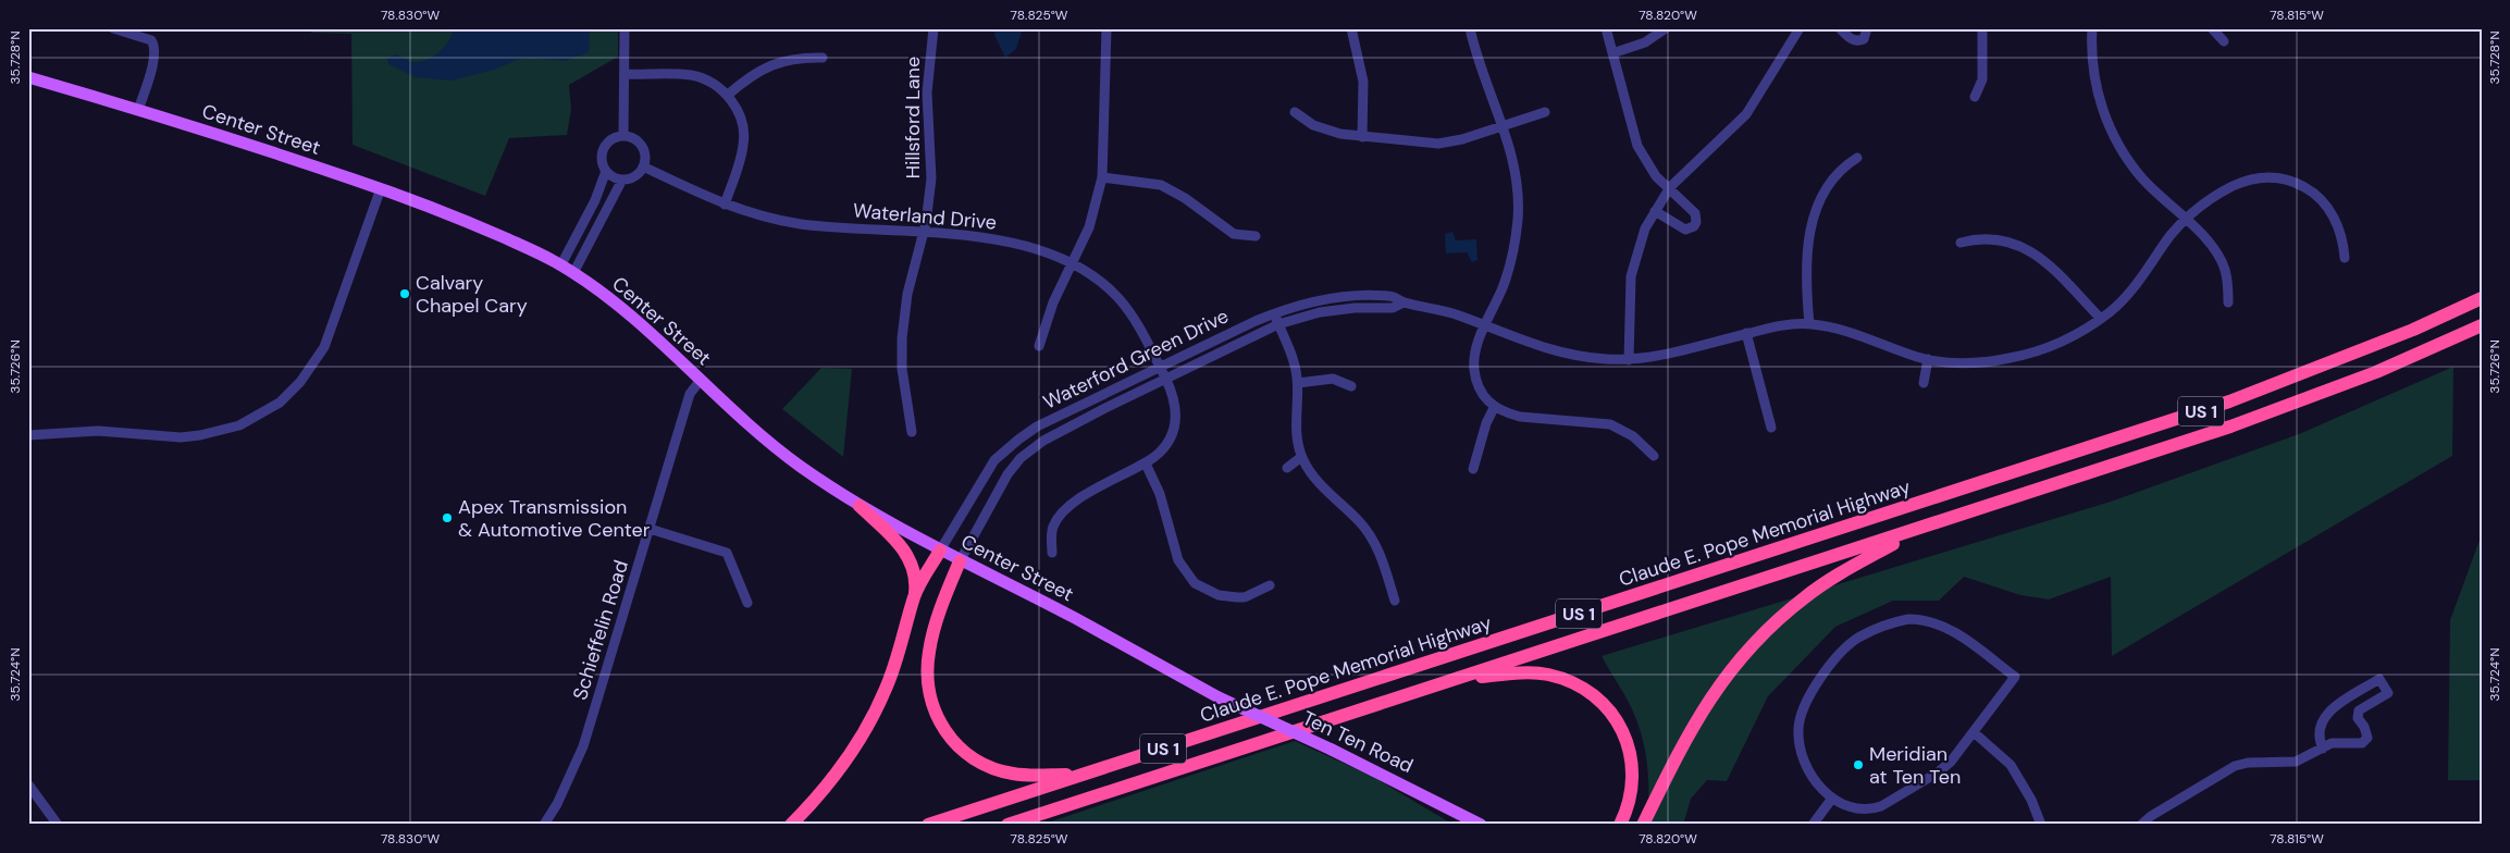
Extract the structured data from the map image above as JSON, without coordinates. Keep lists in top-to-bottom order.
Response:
{
  "streets": {
    "highway": ["US 1", "Claude E. Pope Memorial Highway"],
    "main road": ["Center Street", "Ten Ten Road"],
    "street": [
      "Hillsford Lane",
      "Waterland Drive",
      "Waterford Green Drive",
      "Schieffelin Road"
    ]
  },
  "crossings": [
    ["Hillsford Lane", "Waterland Drive"],
    ["Center Street", "Waterford Green Drive"],
    ["Center Street", "Schieffelin Road"],
    ["Center Street", "Ten Ten Road"],
    ["Waterland Drive", "Waterford Green Drive"]
  ],
  "places": ["Calvary Chapel Cary", "Apex Transmission & Automotive Center", "Meridian at Ten Ten"],
  "coordinates": [
    "78.830°W",
    "78.825°W",
    "78.820°W",
    "78.815°W",
    "35.728°N",
    "35.726°N",
    "35.724°N"
  ]
}
